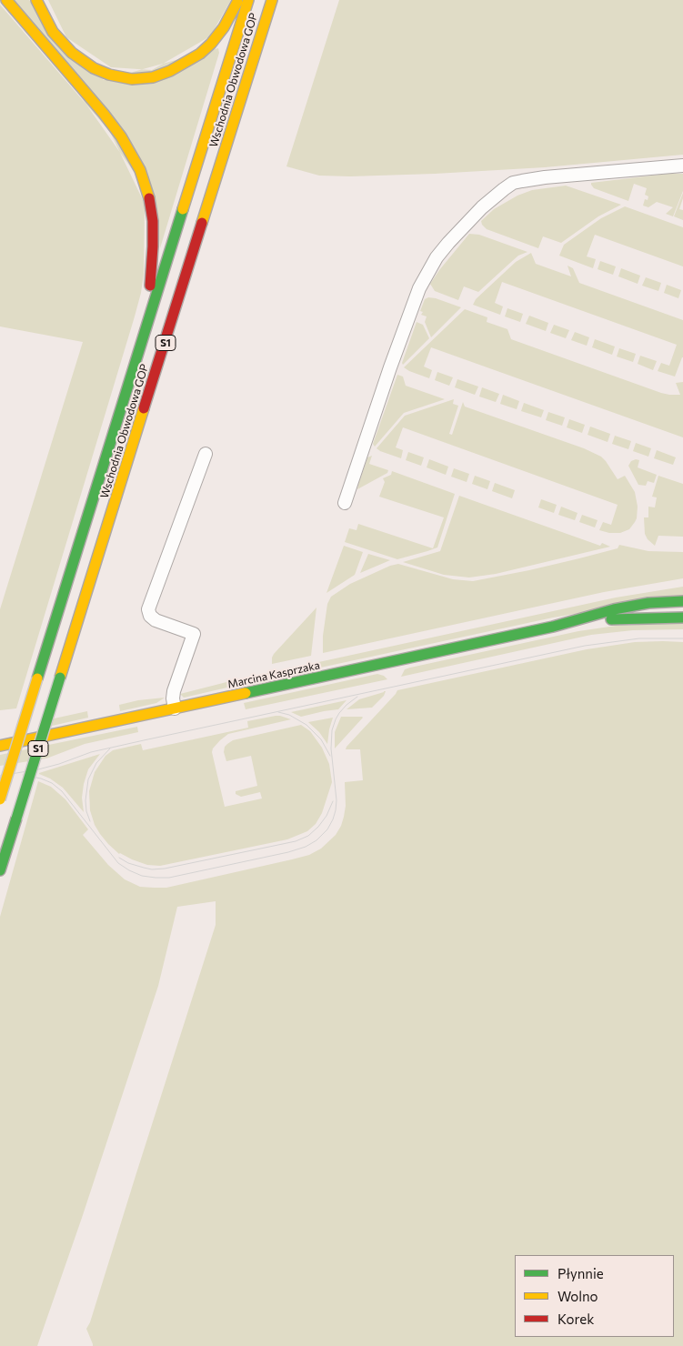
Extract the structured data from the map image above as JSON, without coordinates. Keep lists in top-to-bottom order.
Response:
{
  "streets": {
    "main road": ["Wschodnia Obwodowa GOP", "S1", "Marcina Kasprzaka"]
  },
  "legend": ["Płynnie", "Wolno", "Korek"]
}
